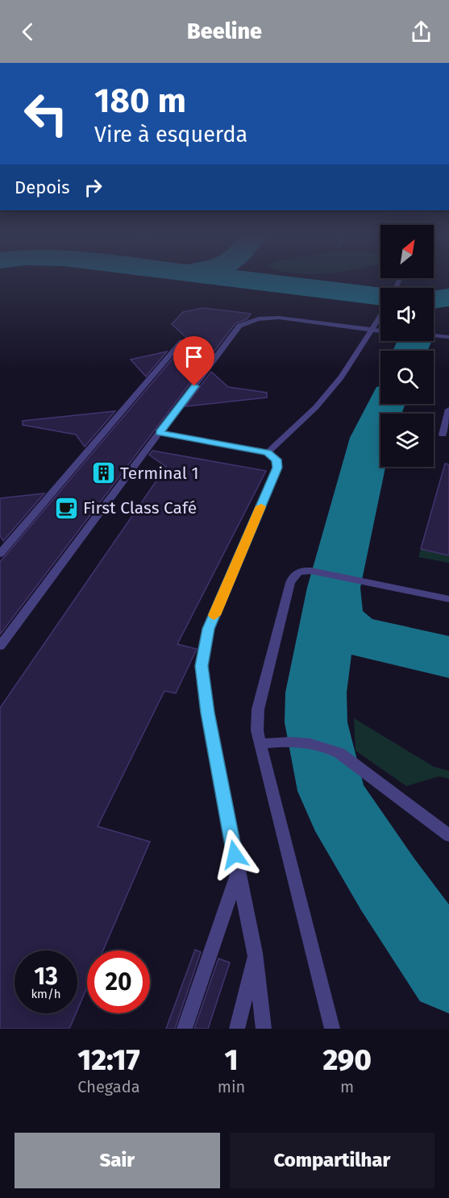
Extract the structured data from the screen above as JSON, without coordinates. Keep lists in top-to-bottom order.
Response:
{
  "places": {
    "building": ["Terminal 1"],
    "cafe": ["First Class Café"]
  },
  "north": "top right",
  "page": {
    "header": "Beeline",
    "turn": ["180 m", "Vire à esquerda"],
    "then": "Depois",
    "speed": "13 km/h",
    "limit": "20",
    "eta": [
      "12:17",
      "Chegada",
      "1",
      "min",
      "290",
      "m"
    ],
    "buttons": ["Sair", "Compartilhar"]
  }
}
